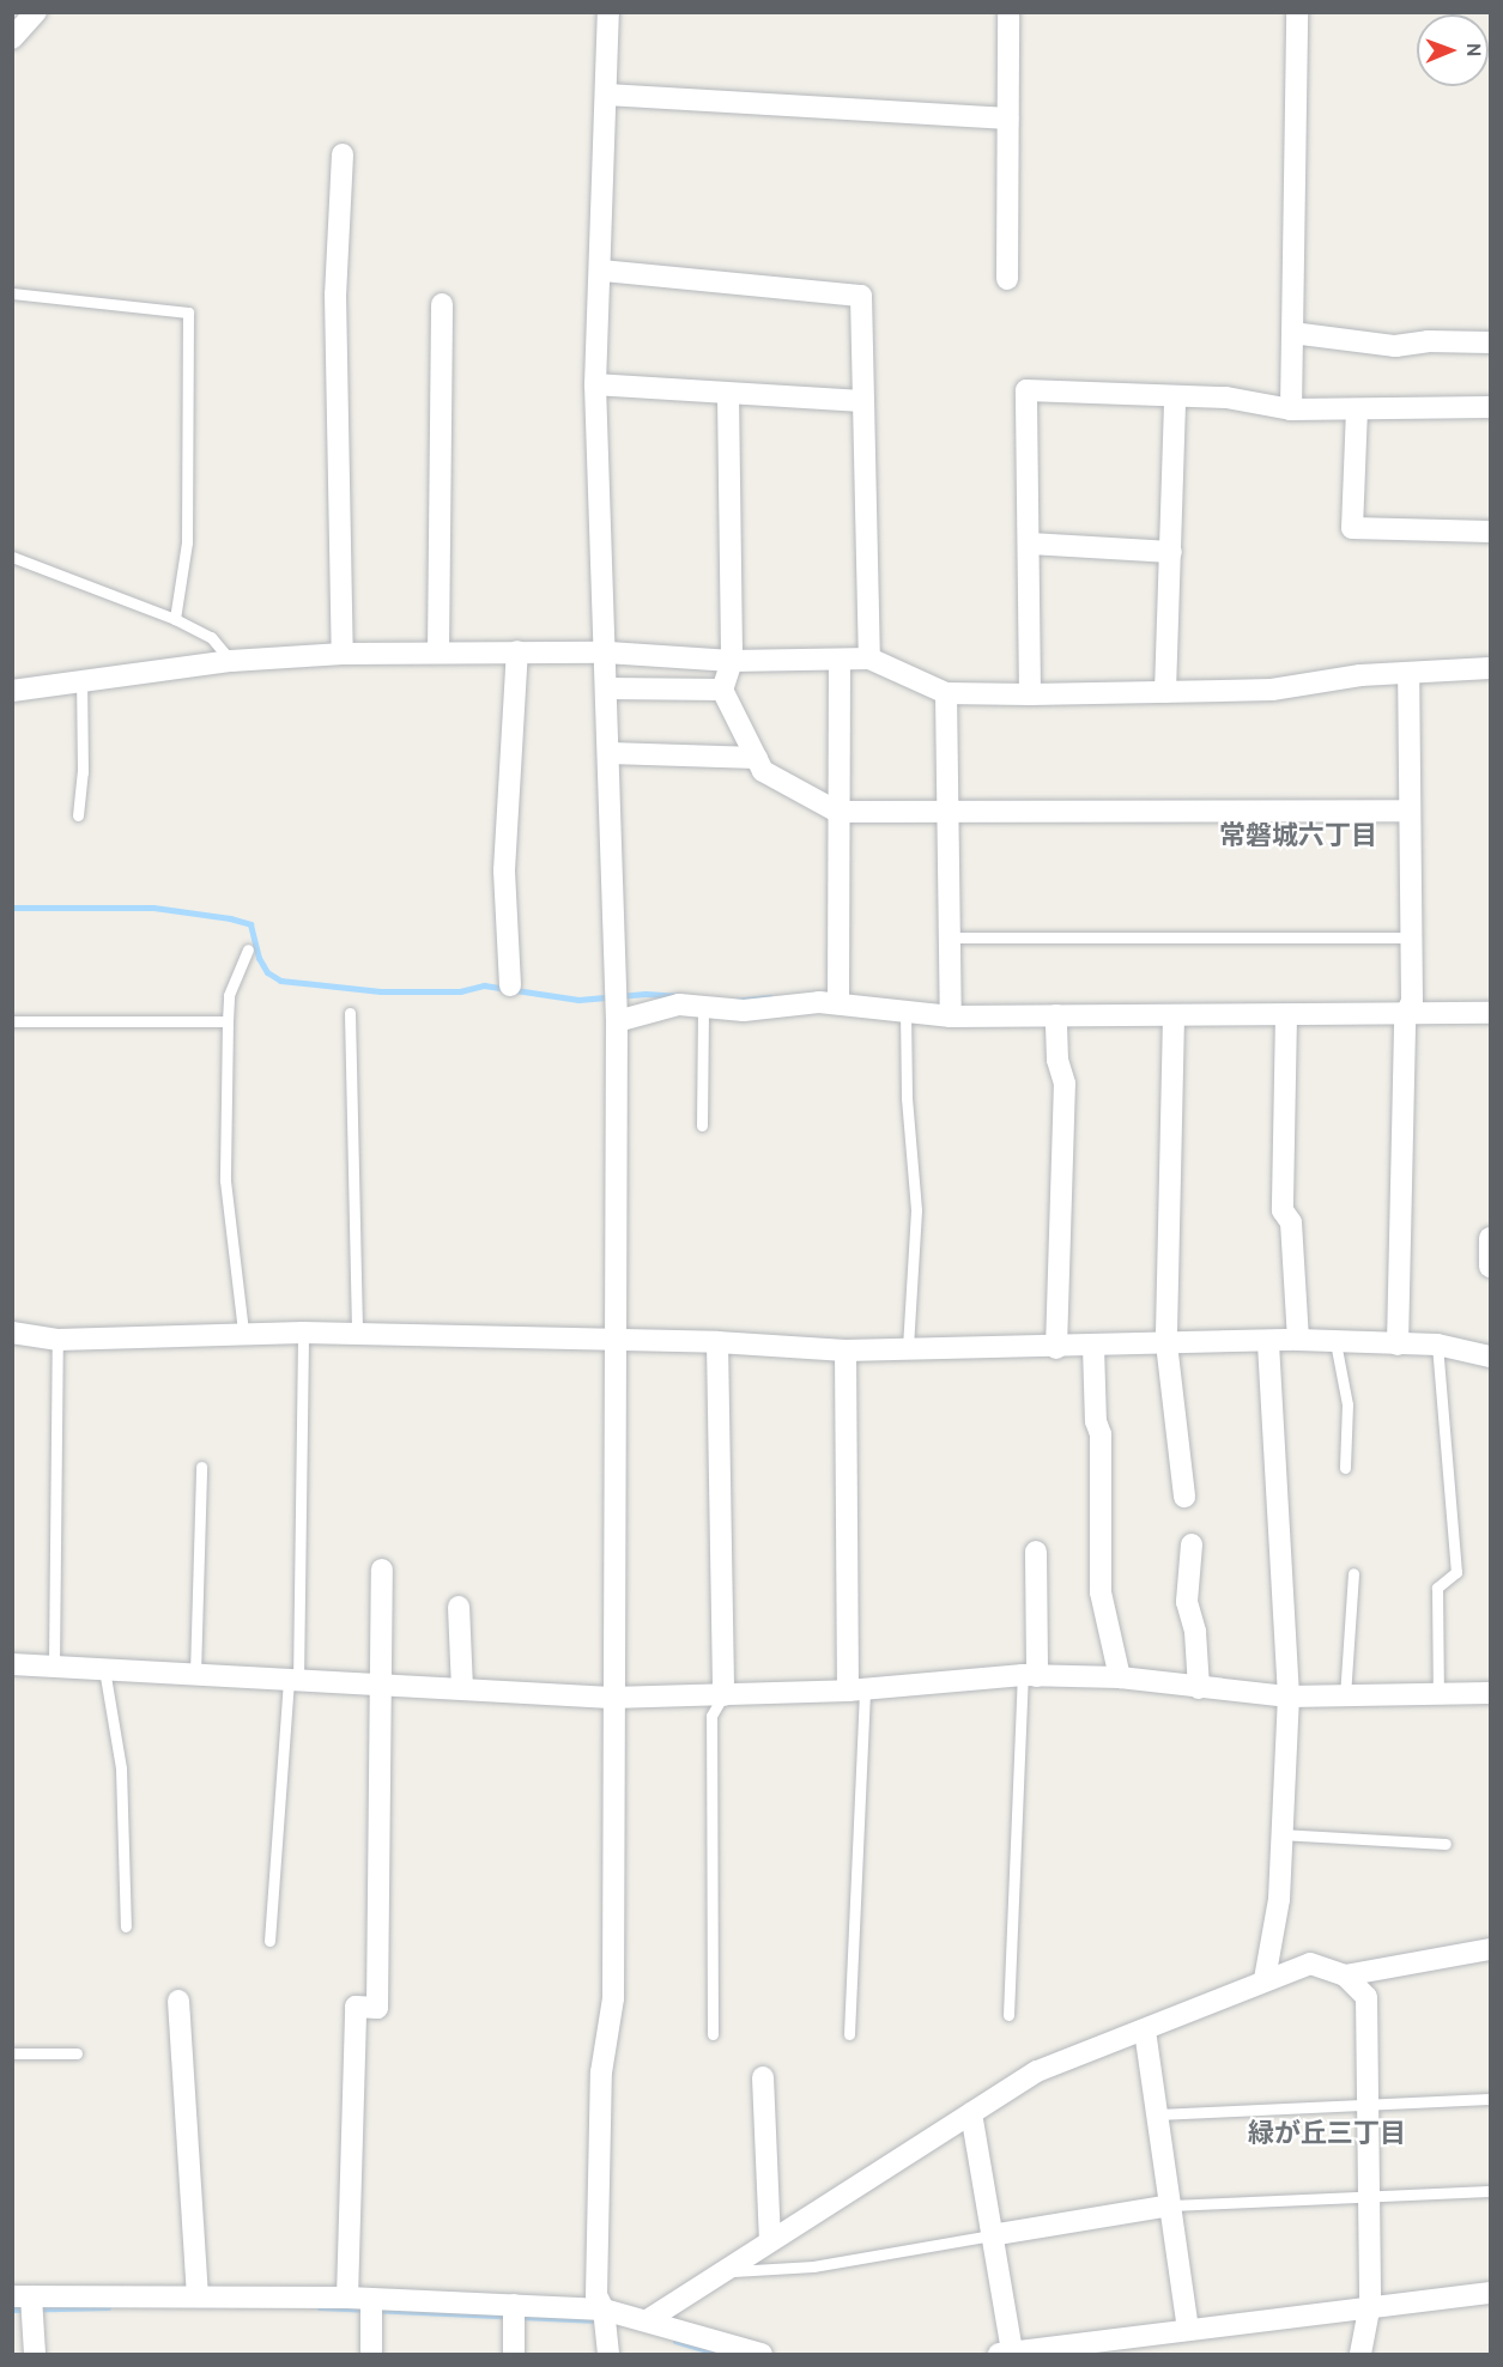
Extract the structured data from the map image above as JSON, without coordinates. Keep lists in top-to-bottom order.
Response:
{
  "districts": ["常磐城六丁目", "緑が丘三丁目"],
  "north": "right"
}
